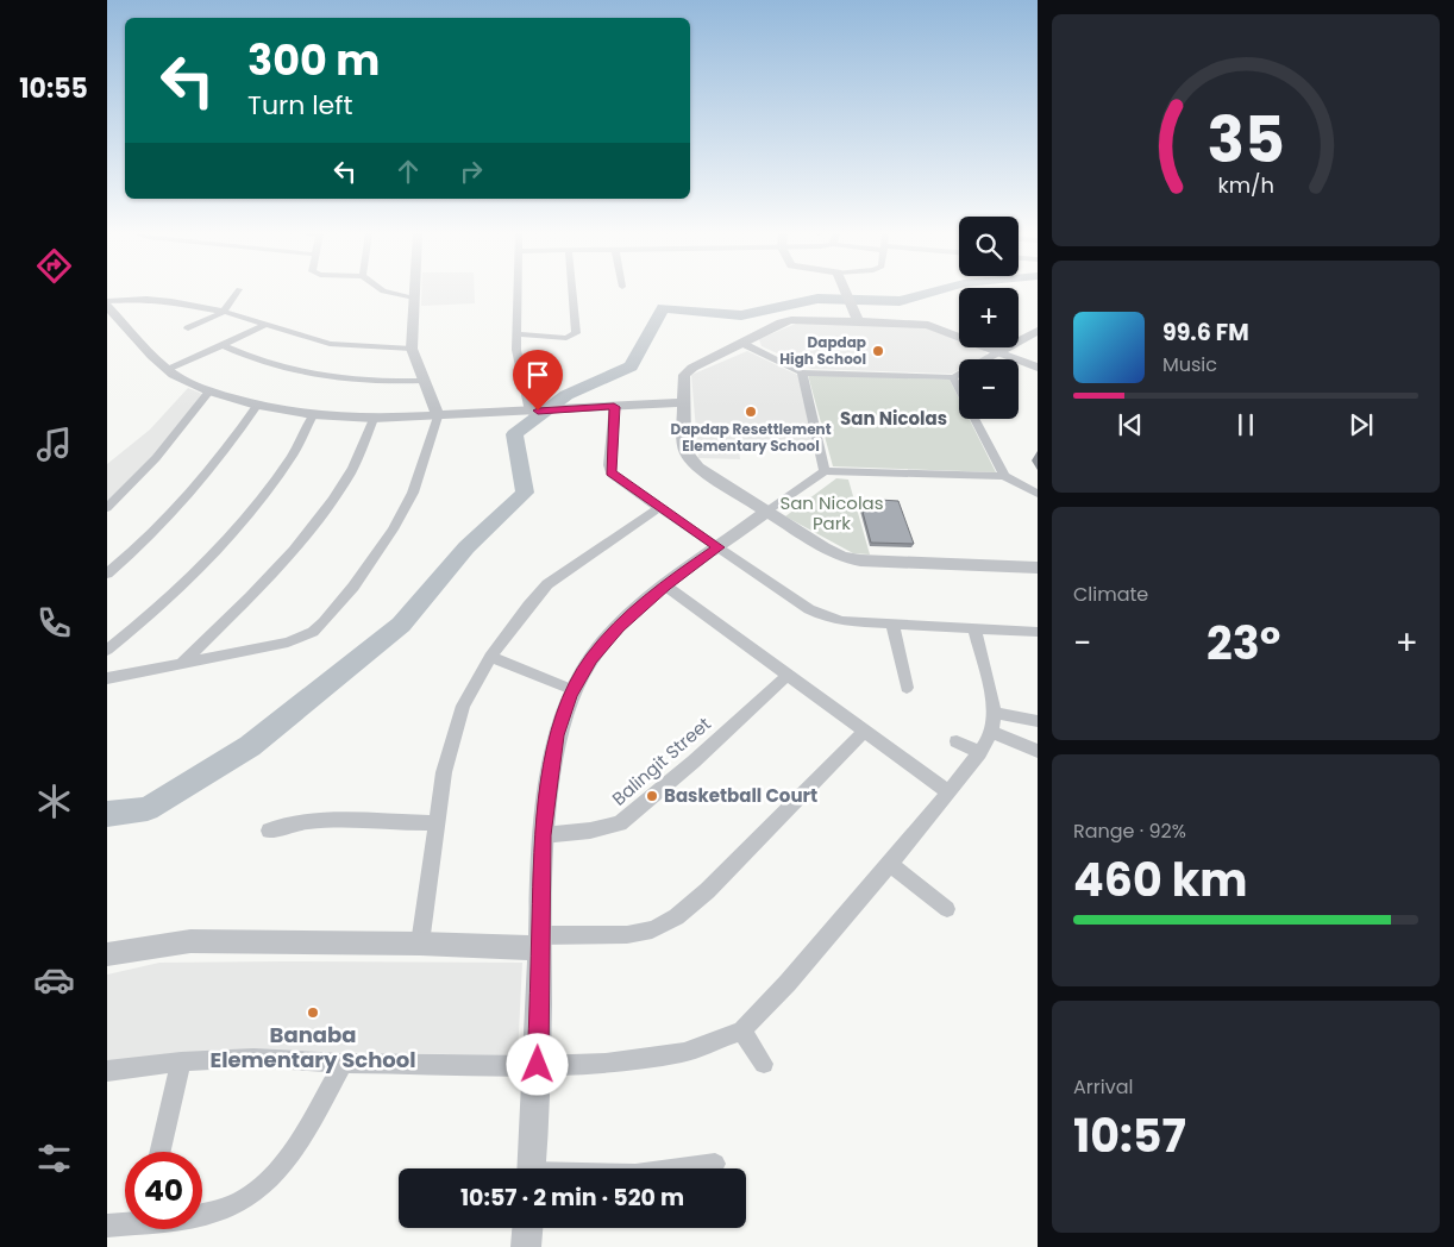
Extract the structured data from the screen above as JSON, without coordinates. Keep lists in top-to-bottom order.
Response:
{
  "streets": {
    "street": ["Balingit Street"]
  },
  "districts": ["San Nicolas"],
  "parks": ["San Nicolas Park"],
  "places": [
    "Dapdap High School",
    "Dapdap Resettlement Elementary School",
    "Basketball Court",
    "Banaba Elementary School"
  ],
  "page": {
    "tabs": "10:55",
    "turn": ["300 m", "Turn left"],
    "map_buttons": ["+", "−"],
    "song": ["99.6 FM", "Music"],
    "tile": [
      "Climate",
      ["Range · 92%", "460 km"],
      ["Arrival", "10:57"]
    ],
    "heat": ["−", "23°", "+"],
    "limit": "40",
    "trip": "10:57 · 2 min · 520 m",
    "gauge": ["35", "km/h"]
  }
}
